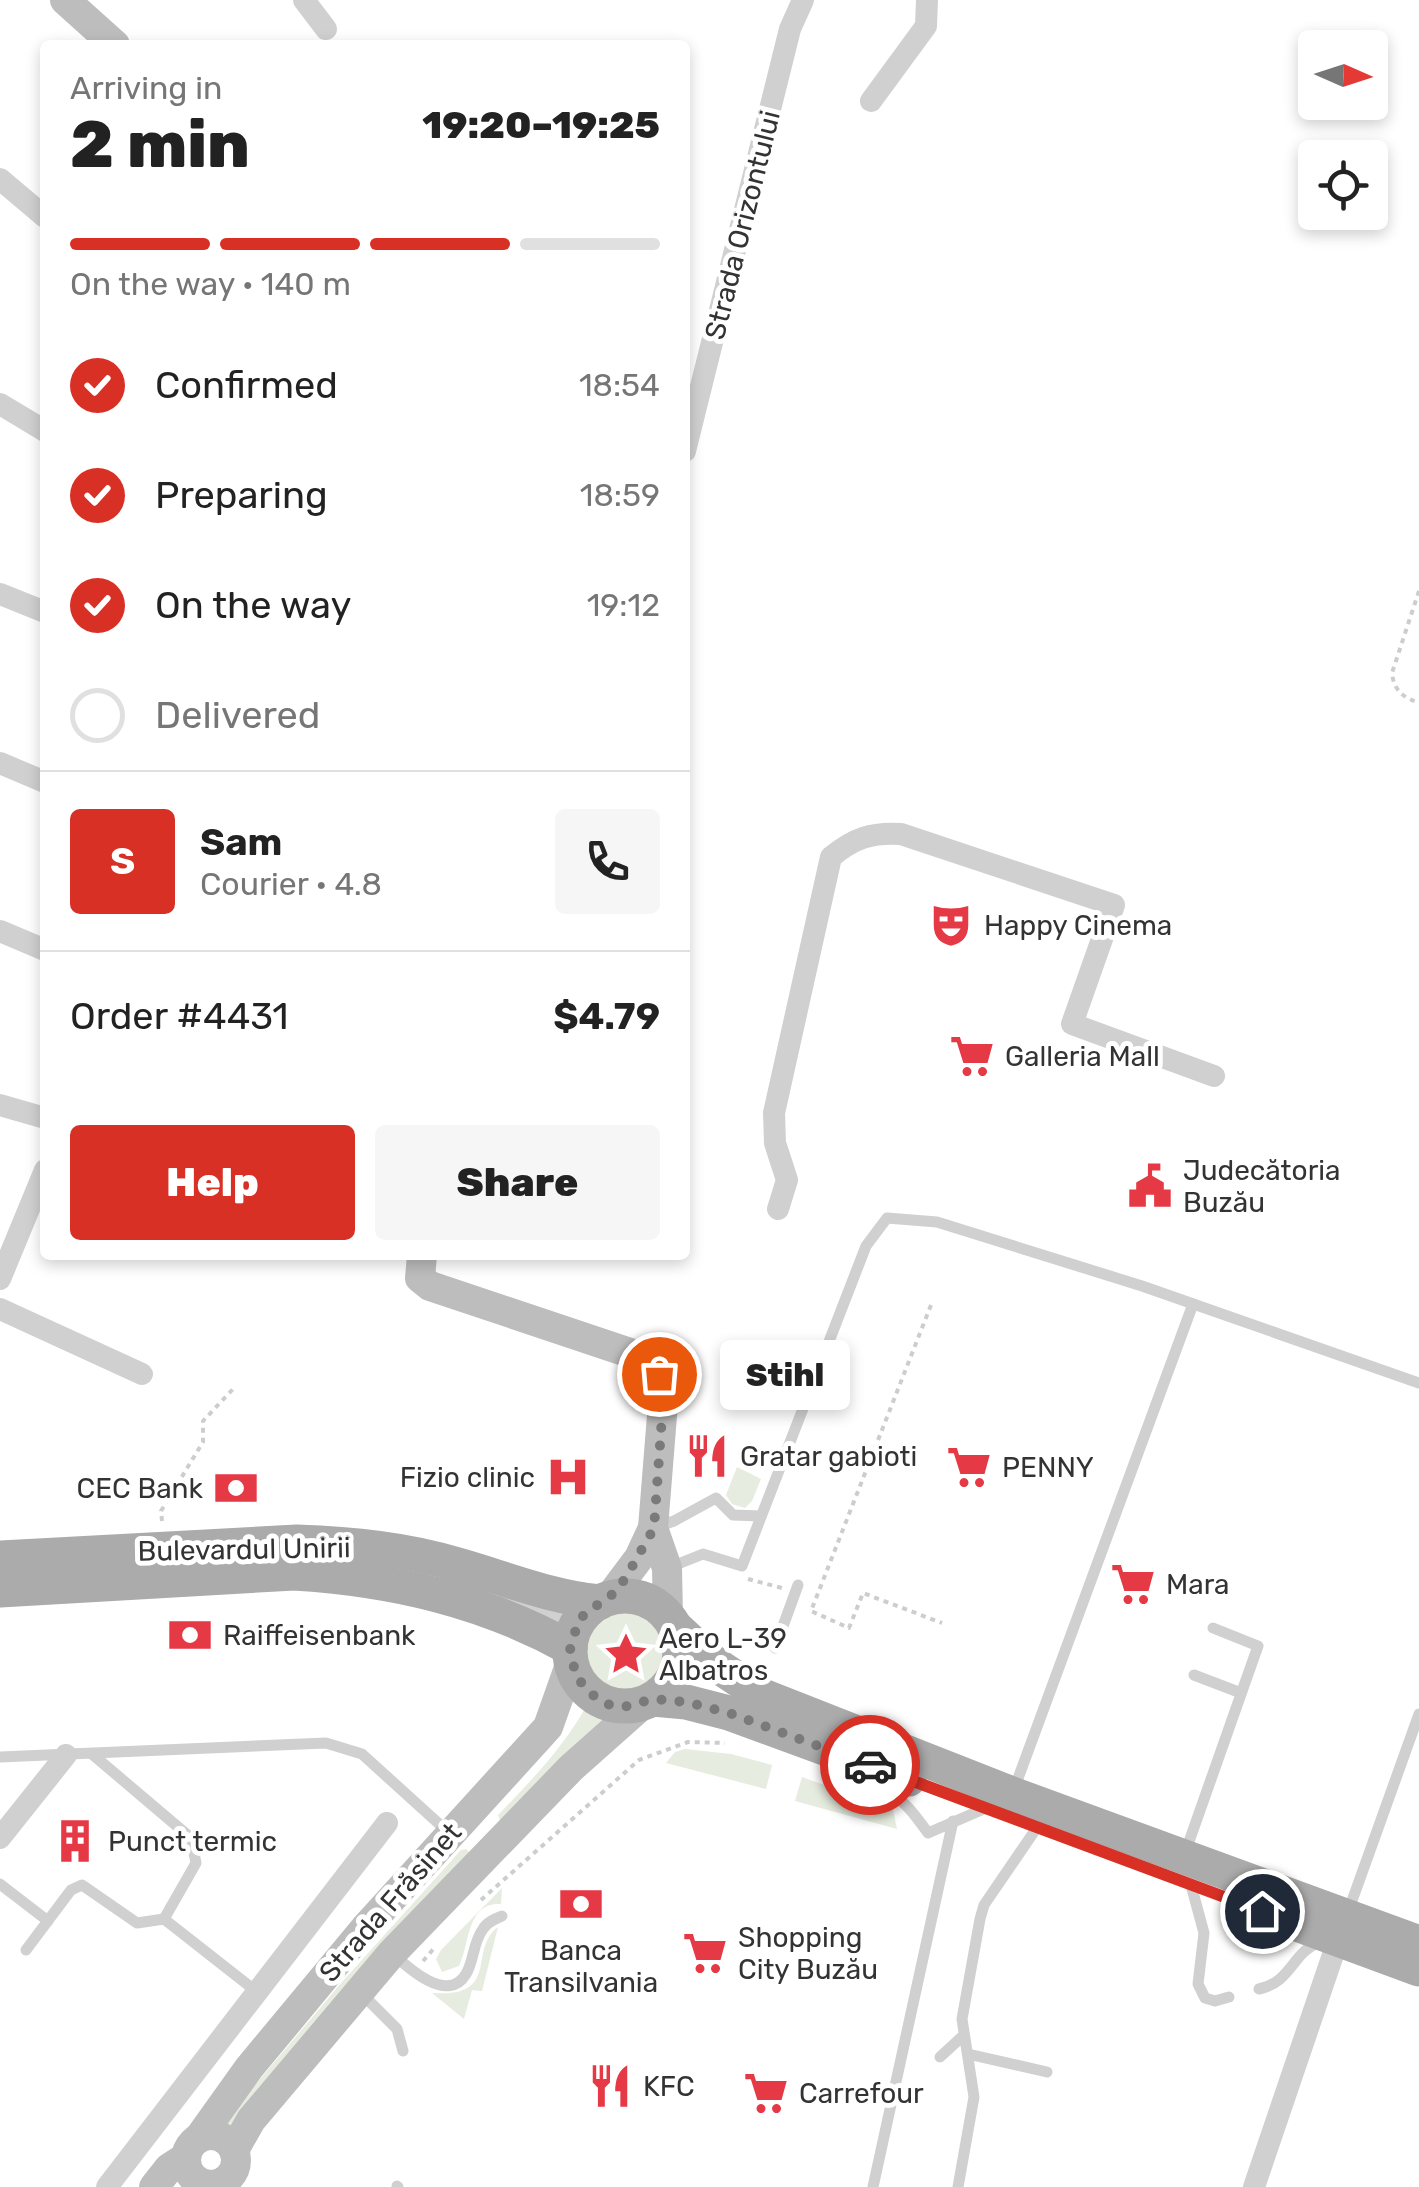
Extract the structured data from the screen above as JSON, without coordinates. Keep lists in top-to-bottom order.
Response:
{
  "streets": {
    "main road": ["Bulevardul Unirii", "Strada Frăsinet"],
    "street": ["Strada Orizontului"]
  },
  "crossings": [
    ["Bulevardul Unirii", "Strada Frăsinet"]
  ],
  "places": {
    "theatre": ["Happy Cinema"],
    "supermarket": [
      "Galleria Mall",
      "PENNY",
      "Mara",
      "Shopping City Buzău",
      "Carrefour"
    ],
    "public building": ["Judecătoria Buzău"],
    "other": ["Stihl"],
    "restaurant": ["Gratar gabioti", "KFC"],
    "hospital": ["Fizio clinic"],
    "bank": ["CEC Bank", "Raiffeisenbank", "Banca Transilvania"],
    "place": ["Aero L-39 Albatros"],
    "building": ["Punct termic"]
  },
  "north": "right",
  "page": {
    "heading": ["2 min", "Arriving in", "19:20–19:25"],
    "panel": [
      "Sam",
      "Courier · 4.8",
      "Order #4431",
      "$4.79"
    ],
    "bar": "On the way · 140 m",
    "list": [
      ["Confirmed", "18:54"],
      ["Preparing", "18:59"],
      ["On the way", "19:12"],
      "Delivered"
    ],
    "round": "S",
    "buttons": ["Help", "Share"],
    "bubble": "Stihl"
  }
}
